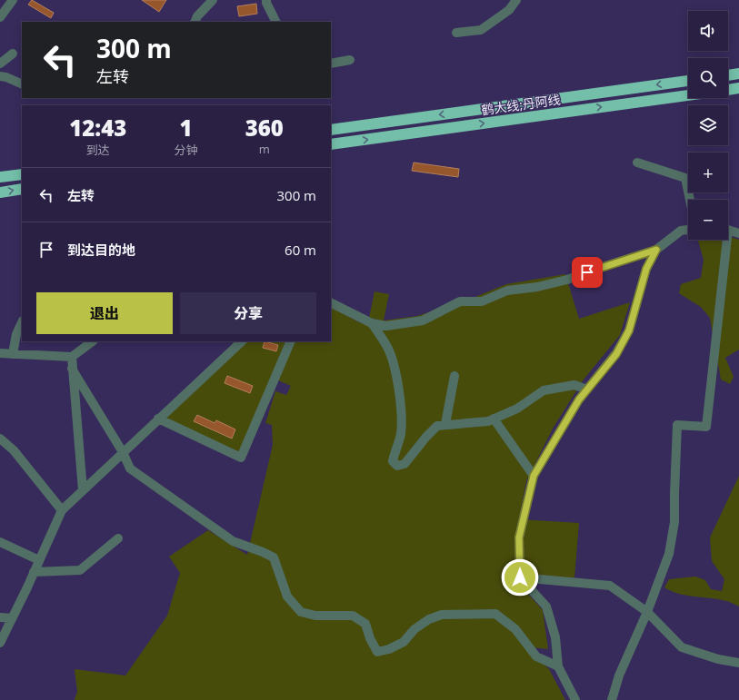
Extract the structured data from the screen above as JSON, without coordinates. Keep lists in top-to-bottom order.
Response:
{
  "streets": {
    "highway": ["鹤大线;丹阿线"]
  },
  "page": {
    "map_buttons": ["+", "−"],
    "turn": ["300 m", "左转"],
    "eta": [
      "12:43",
      "到达",
      "1",
      "分钟",
      "360",
      "m"
    ],
    "list": [
      {
        "name": "左转",
        "value": "300 m"
      },
      {
        "name": "到达目的地",
        "value": "60 m"
      }
    ],
    "buttons": ["退出", "分享"]
  }
}
